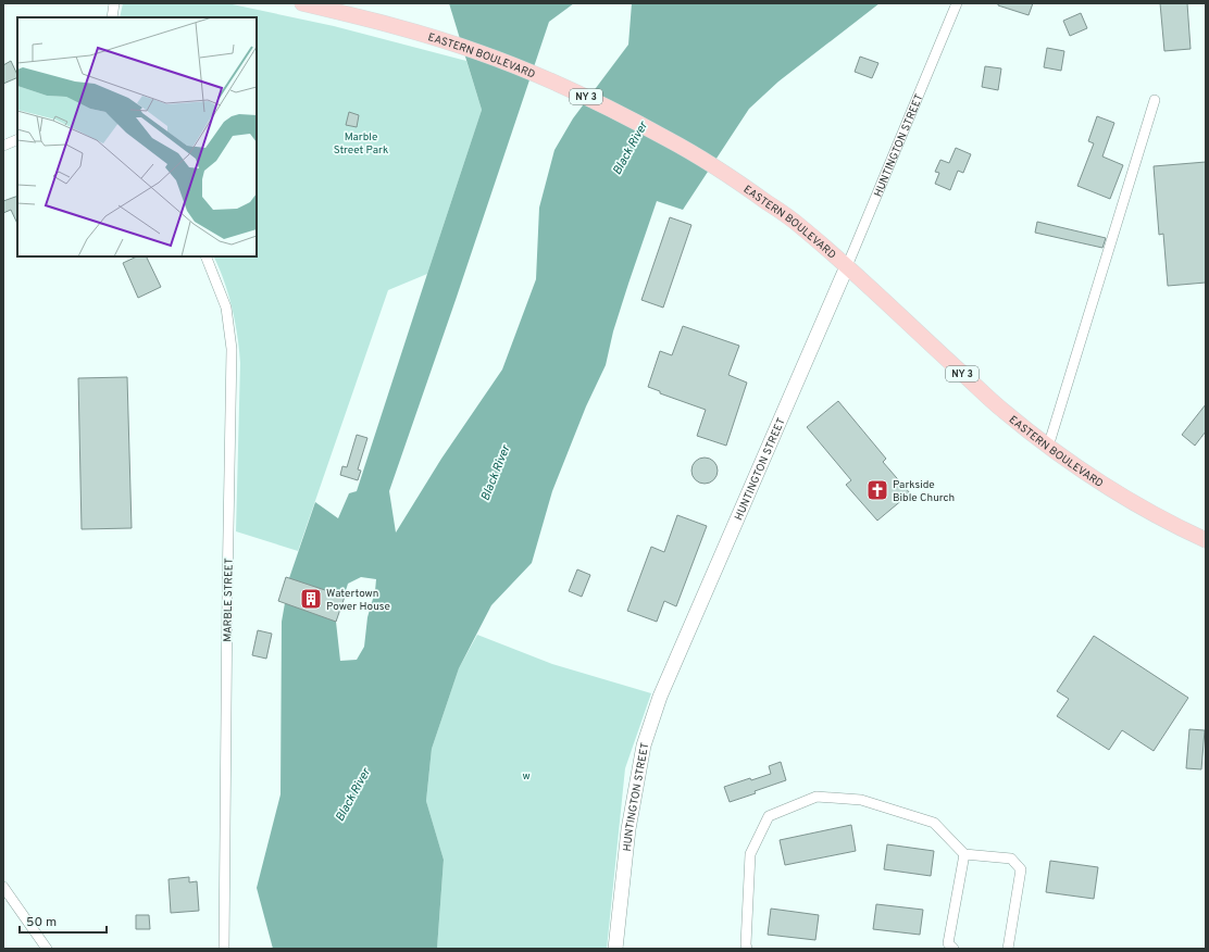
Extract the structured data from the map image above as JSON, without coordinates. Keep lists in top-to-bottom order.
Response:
{
  "streets": {
    "main road": ["EASTERN BOULEVARD", "NY 3"],
    "street": ["HUNTINGTON STREET", "MARBLE STREET"]
  },
  "crossings": [
    ["EASTERN BOULEVARD", "HUNTINGTON STREET"]
  ],
  "water": ["Black River"],
  "parks": ["Marble Street Park", "w"],
  "places": {
    "church": ["Parkside Bible Church"],
    "building": ["Watertown Power House"]
  },
  "scale_bar": "50 m"
}
